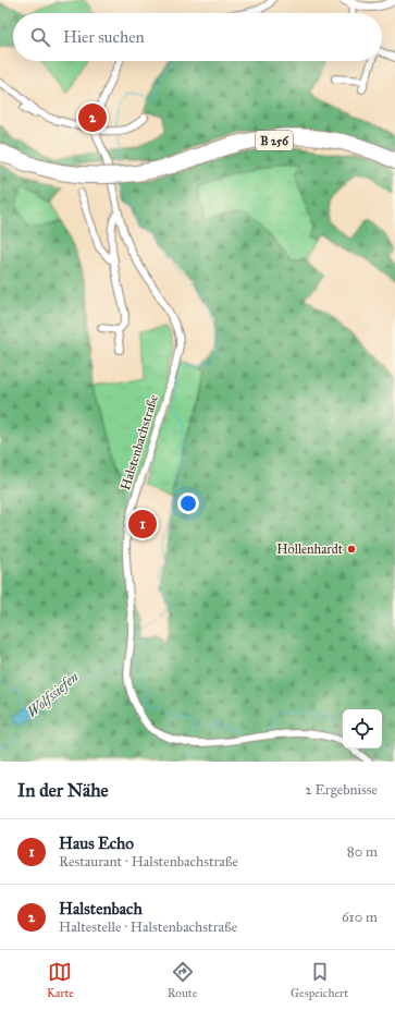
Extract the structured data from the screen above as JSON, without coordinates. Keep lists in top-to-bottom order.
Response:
{
  "streets": {
    "highway": ["B 256"],
    "street": ["Halstenbachstraße"]
  },
  "water": ["Wolfssiefen"],
  "places": ["Hollenhardt"],
  "page": {
    "search": "Hier suchen",
    "pins": ["2", "1"],
    "heading": ["In der Nähe", "2 Ergebnisse"],
    "list": [
      {
        "mark": "1",
        "name": "Haus Echo",
        "note": "Restaurant · Halstenbachstraße",
        "value": "80 m"
      },
      {
        "mark": "2",
        "name": "Halstenbach",
        "note": "Haltestelle · Halstenbachstraße",
        "value": "610 m"
      }
    ],
    "nav": ["Karte", "Route", "Gespeichert"]
  }
}
